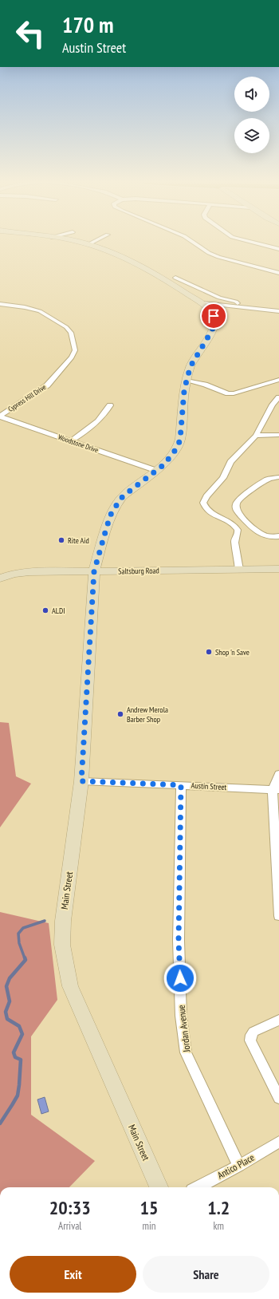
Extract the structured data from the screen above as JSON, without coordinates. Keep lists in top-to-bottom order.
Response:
{
  "streets": {
    "street": [
      "Cypress Hill Drive",
      "Woodstone Drive",
      "Saltsburg Road",
      "Austin Street",
      "Main Street",
      "Jordan Avenue",
      "Antico Place"
    ]
  },
  "crossings": [
    ["Cypress Hill Drive", "Woodstone Drive"],
    ["Woodstone Drive", "Main Street"],
    ["Saltsburg Road", "Main Street"],
    ["Austin Street", "Main Street"],
    ["Austin Street", "Jordan Avenue"],
    ["Jordan Avenue", "Antico Place"]
  ],
  "places": [
    "Rite Aid",
    "ALDI",
    "Shop 'n Save",
    "Andrew Merola Barber Shop"
  ],
  "page": {
    "turn": ["170 m", "Austin Street"],
    "eta": [
      "20:33",
      "Arrival",
      "15",
      "min",
      "1.2",
      "km"
    ],
    "buttons": ["Exit", "Share"]
  }
}
